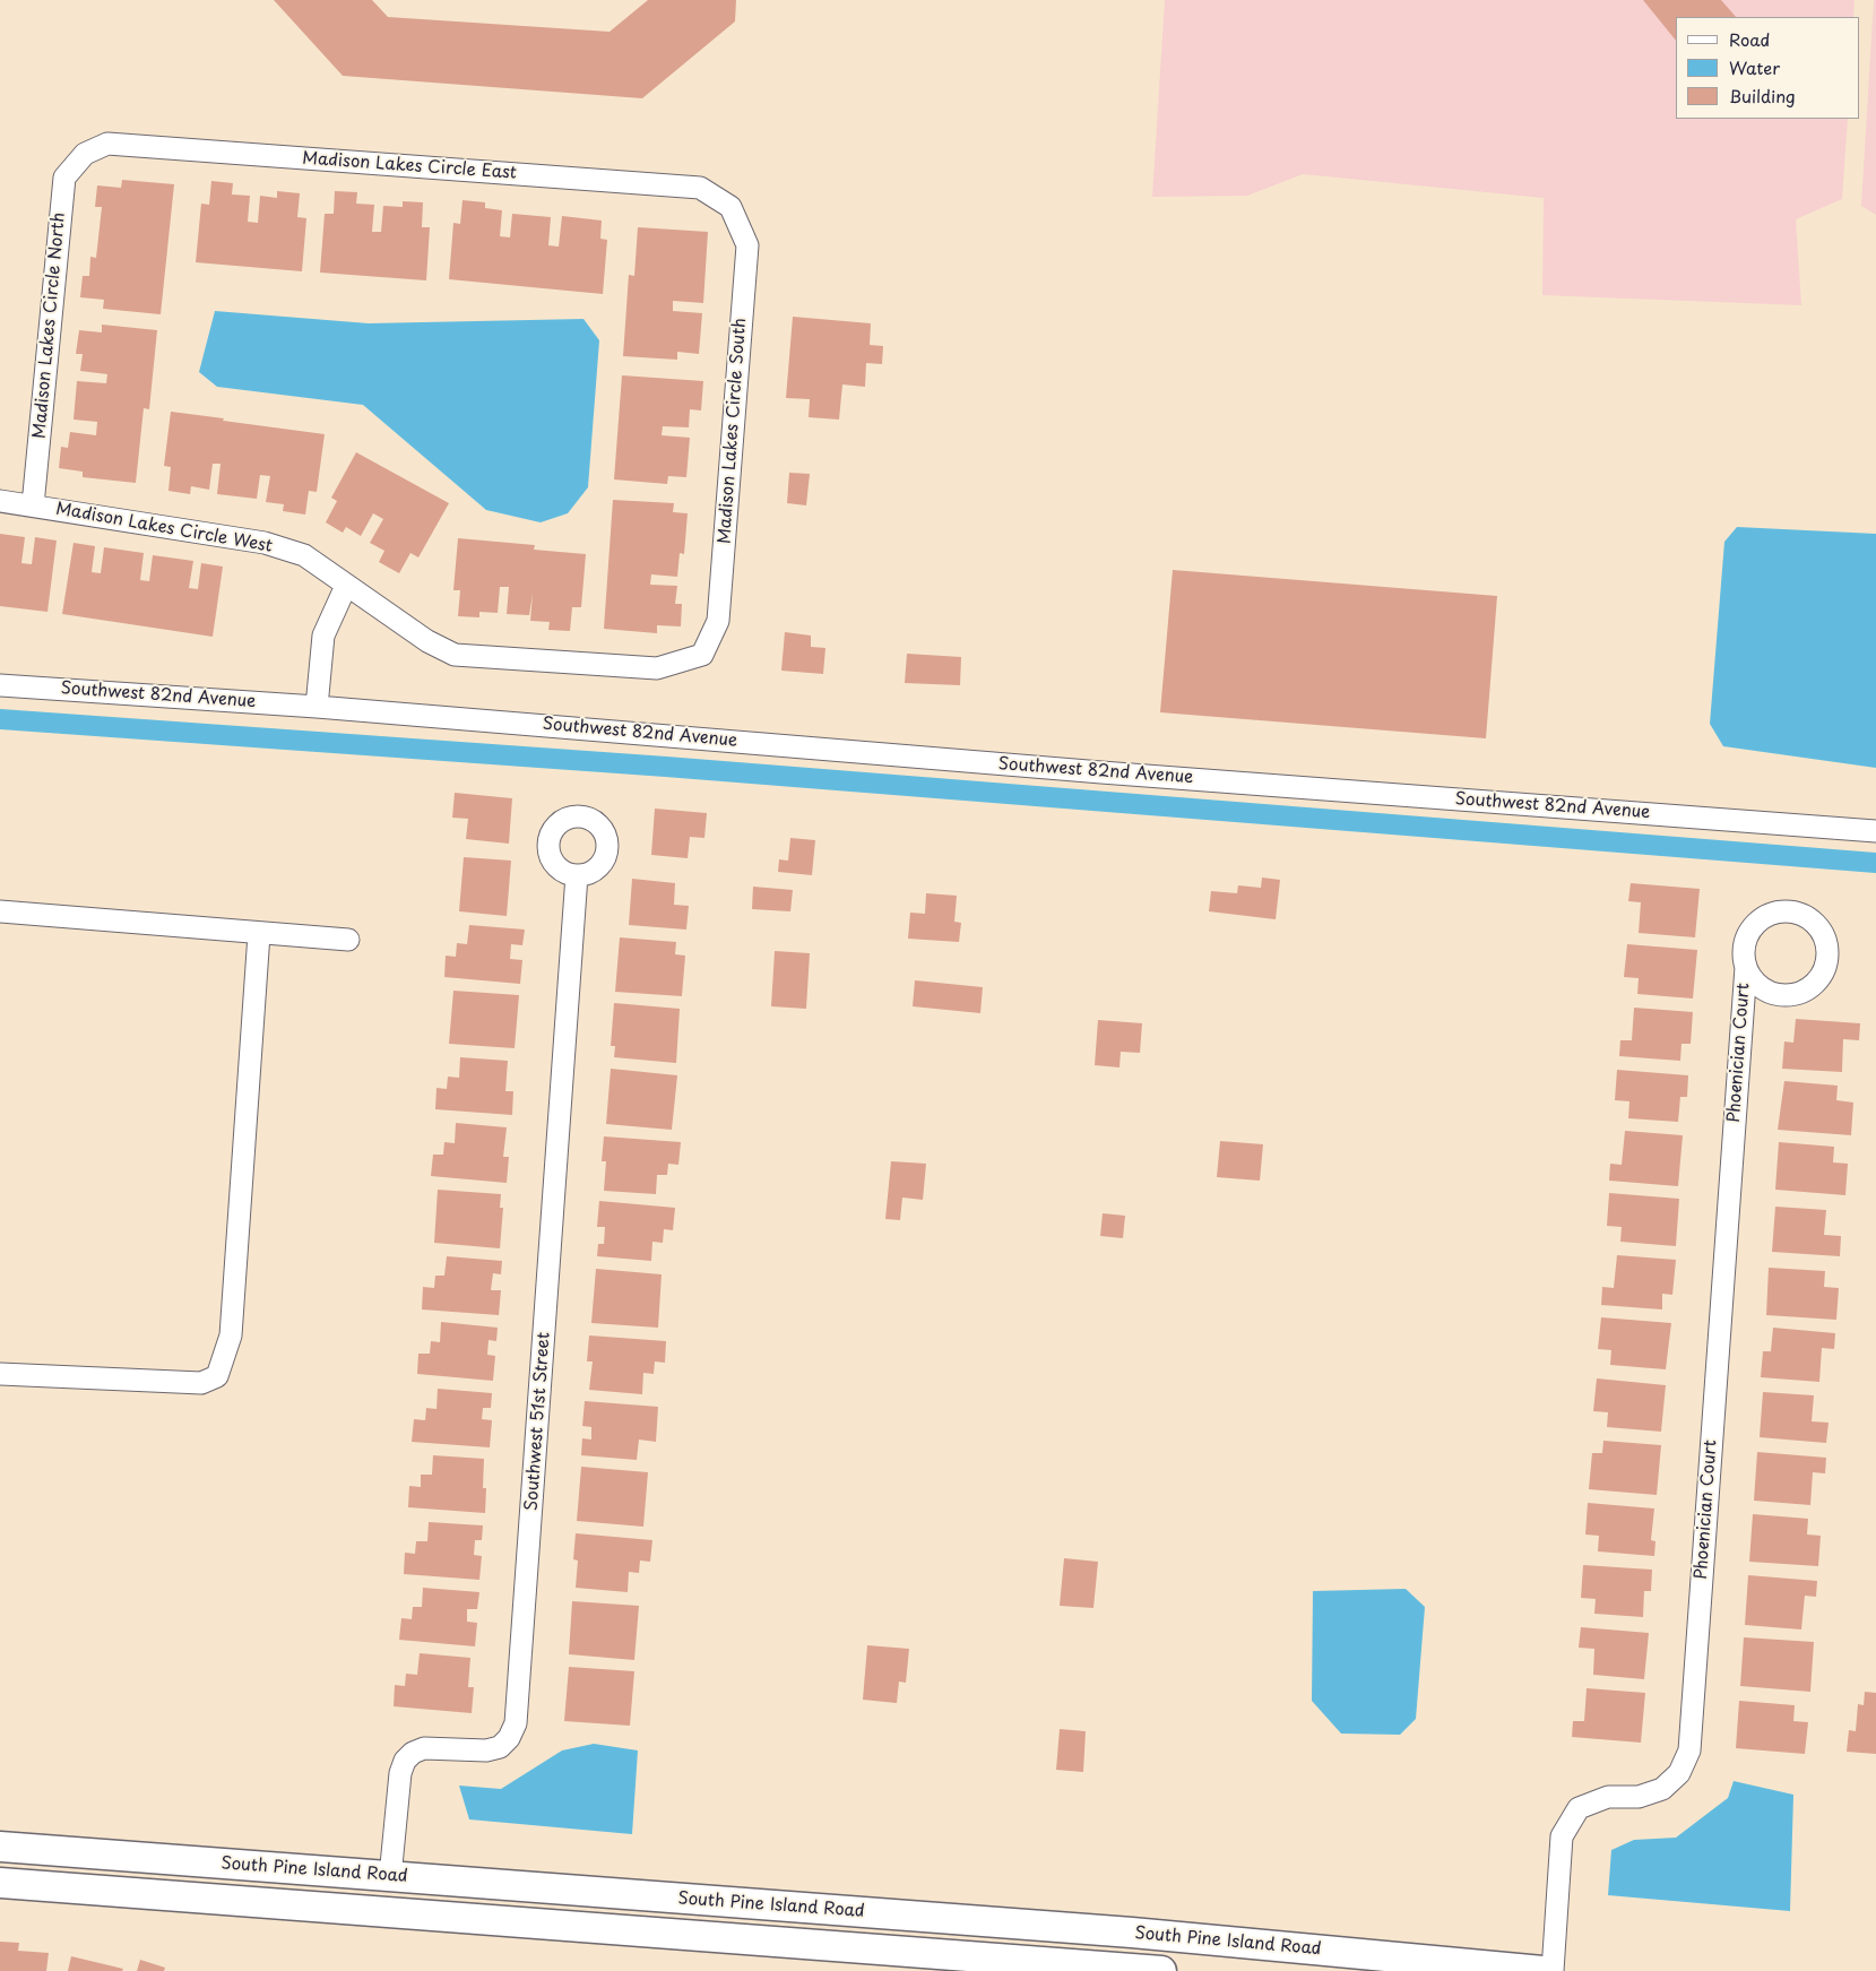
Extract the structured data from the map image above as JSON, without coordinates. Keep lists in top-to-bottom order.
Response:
{
  "streets": {
    "main road": ["South Pine Island Road"],
    "street": [
      "Madison Lakes Circle East",
      "Madison Lakes Circle North",
      "Madison Lakes Circle South",
      "Madison Lakes Circle West",
      "Southwest 82nd Avenue",
      "Phoenician Court",
      "Southwest 51st Street"
    ]
  },
  "crossings": [
    ["Madison Lakes Circle East", "Madison Lakes Circle North"],
    ["Madison Lakes Circle East", "Madison Lakes Circle South"],
    ["Madison Lakes Circle North", "Madison Lakes Circle West"],
    ["Madison Lakes Circle South", "Madison Lakes Circle West"],
    ["Southwest 51st Street", "South Pine Island Road"]
  ],
  "legend": ["Road", "Water", "Building"]
}
